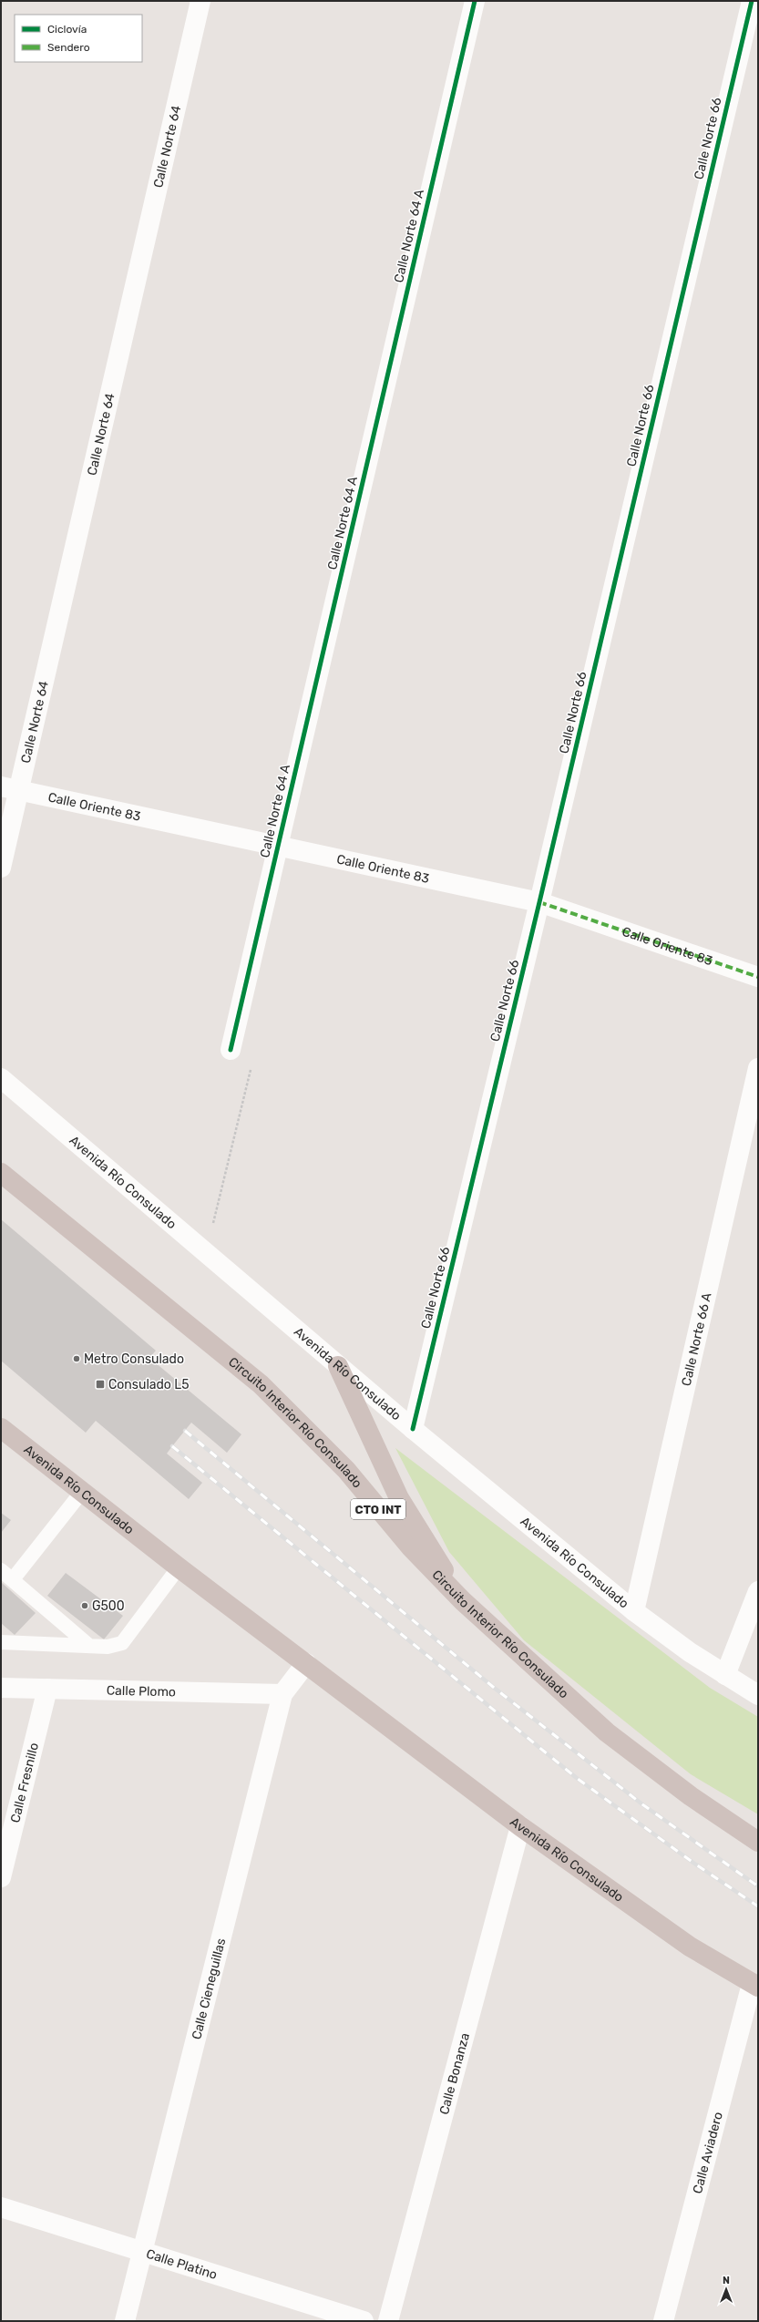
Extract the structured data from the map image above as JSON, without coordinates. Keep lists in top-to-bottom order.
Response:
{
  "streets": {
    "highway": ["Avenida Río Consulado", "Circuito Interior Río Consulado", "CTO INT"],
    "street": [
      "Calle Norte 66",
      "Calle Norte 64",
      "Calle Norte 64 A",
      "Calle Oriente 83",
      "Calle Norte 66 A",
      "Calle Plomo",
      "Calle Fresnillo",
      "Calle Cieneguillas",
      "Calle Bonanza",
      "Calle Aviadero",
      "Calle Platino"
    ]
  },
  "crossings": [
    ["Calle Norte 66", "Calle Oriente 83"],
    ["Calle Norte 66", "Avenida Río Consulado"],
    ["Calle Norte 64", "Calle Oriente 83"],
    ["Calle Norte 64 A", "Calle Oriente 83"],
    ["Avenida Río Consulado", "Calle Norte 66 A"],
    ["Avenida Río Consulado", "Calle Cieneguillas"],
    ["Avenida Río Consulado", "Calle Bonanza"],
    ["Avenida Río Consulado", "Calle Aviadero"],
    ["Calle Plomo", "Calle Fresnillo"],
    ["Calle Plomo", "Calle Cieneguillas"],
    ["Calle Cieneguillas", "Calle Platino"]
  ],
  "places": {
    "other": ["Metro Consulado", "G500"],
    "transit": ["Consulado L5"]
  },
  "legend": ["Ciclovía", "Sendero"],
  "north": "top"
}
